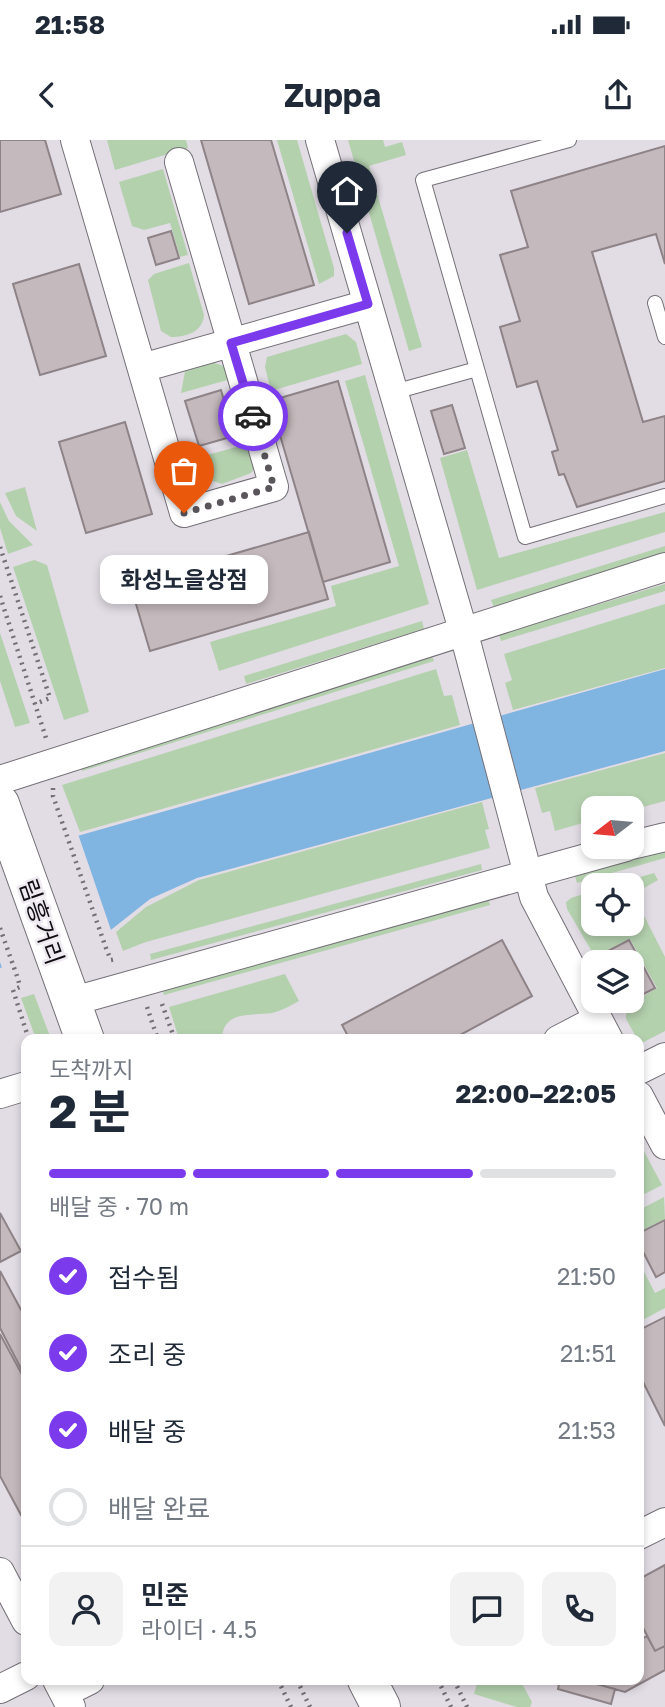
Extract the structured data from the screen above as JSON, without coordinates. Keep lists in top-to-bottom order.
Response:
{
  "streets": {
    "main road": ["림흥거리"]
  },
  "places": ["화성노을상점"],
  "north": "left",
  "page": {
    "status": "21:58",
    "header": "Zuppa",
    "bubble": "화성노을상점",
    "heading": ["2 분", "도착까지", "22:00–22:05"],
    "panel": ["민준", "라이더 · 4.5"],
    "bar": "배달 중 · 70 m",
    "list": [
      ["접수됨", "21:50"],
      ["조리 중", "21:51"],
      ["배달 중", "21:53"],
      "배달 완료"
    ]
  }
}
